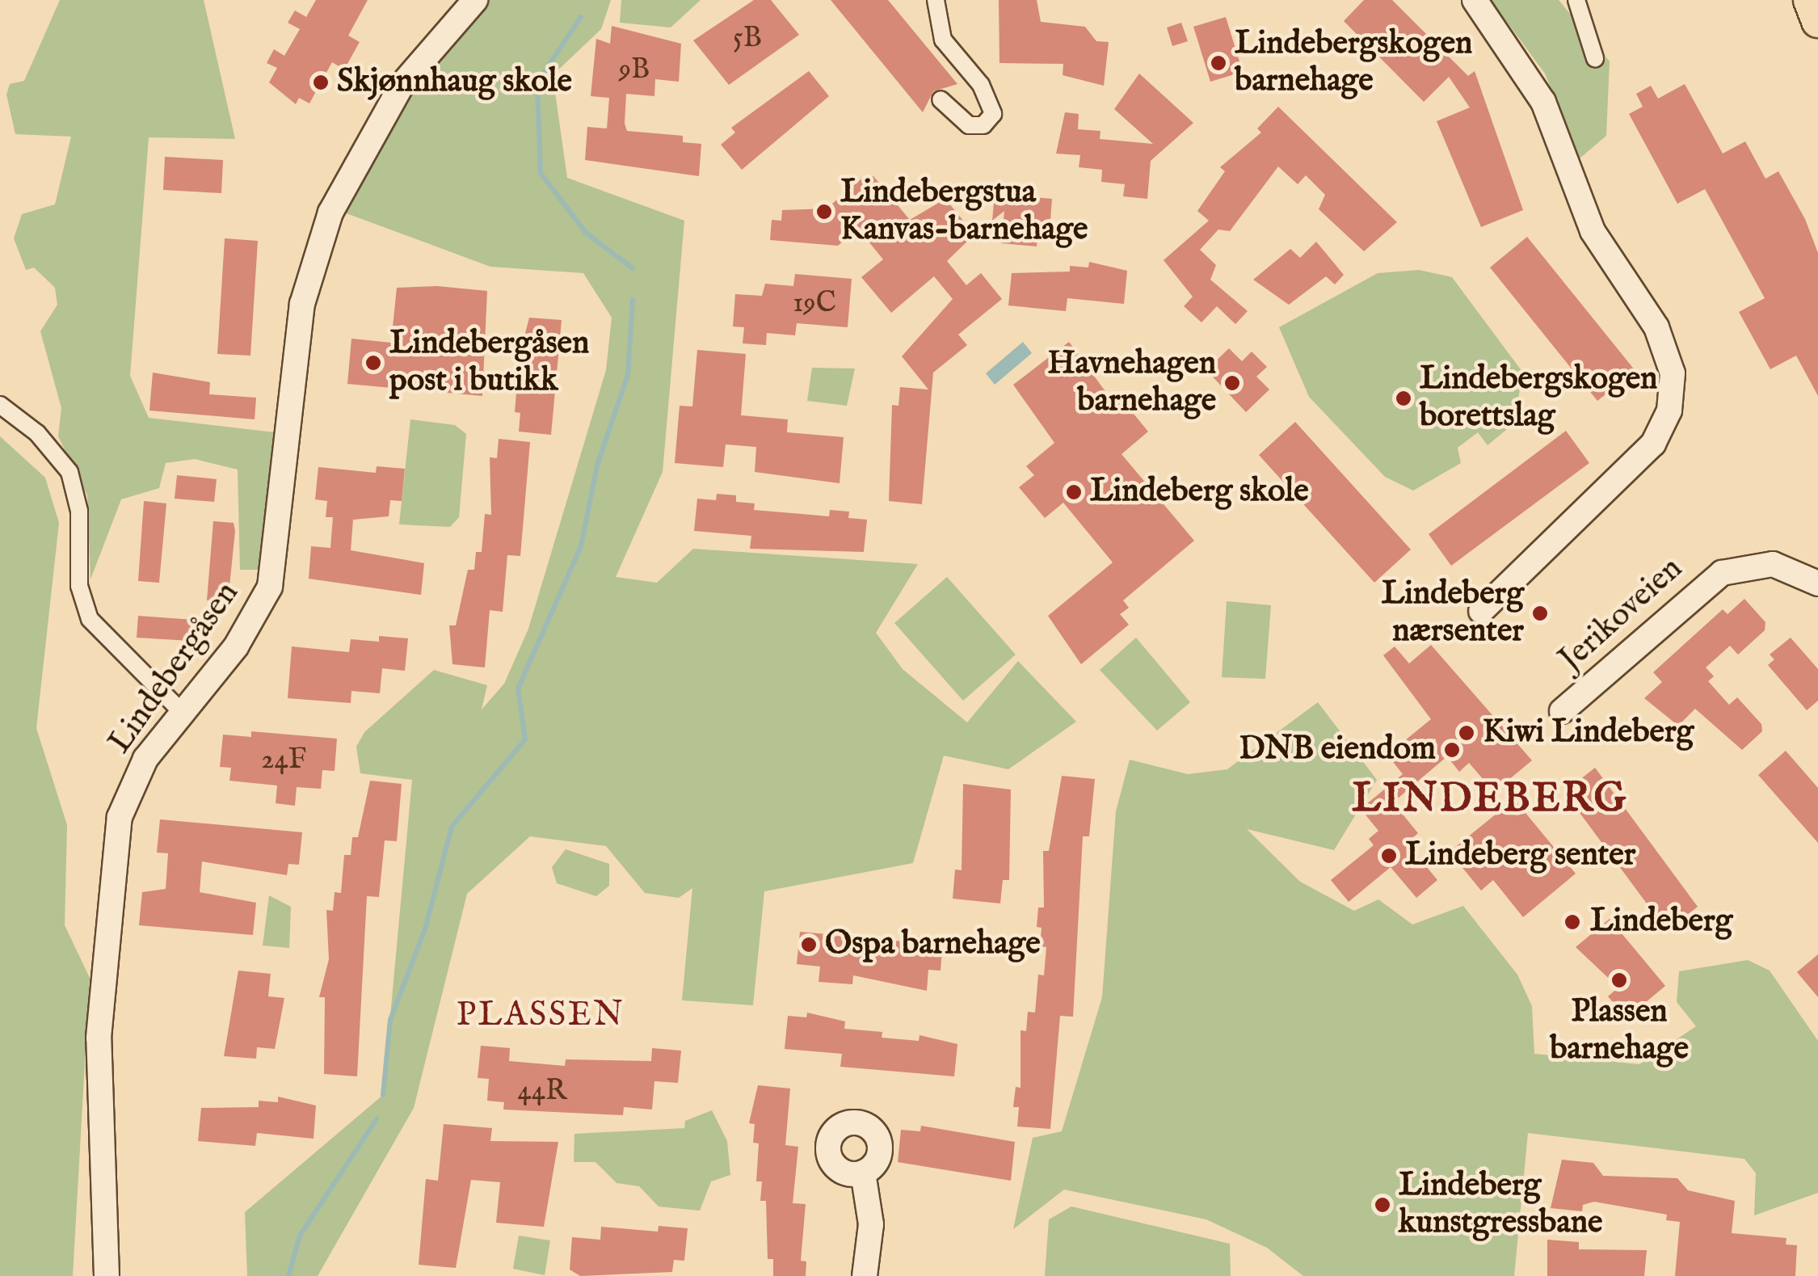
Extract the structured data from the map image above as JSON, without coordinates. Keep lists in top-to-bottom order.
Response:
{
  "streets": {
    "street": ["Jerikoveien", "Lindebergåsen"]
  },
  "districts": ["LINDEBERG", "PLASSEN"],
  "places": [
    "Lindebergskogen barnehage",
    "Skjønnhaug skole",
    "Lindebergstua Kanvas-barnehage",
    "Lindebergåsen post i butikk",
    "Havnehagen barnehage",
    "Lindebergskogen borettslag",
    "Lindeberg skole",
    "Lindeberg nærsenter",
    "Kiwi Lindeberg",
    "DNB eiendom",
    "Lindeberg senter",
    "Lindeberg",
    "Ospa barnehage",
    "Plassen barnehage",
    "Lindeberg kunstgressbane"
  ],
  "house_numbers": [
    "5B",
    "9B",
    "19C",
    "24F",
    "44R"
  ]
}
